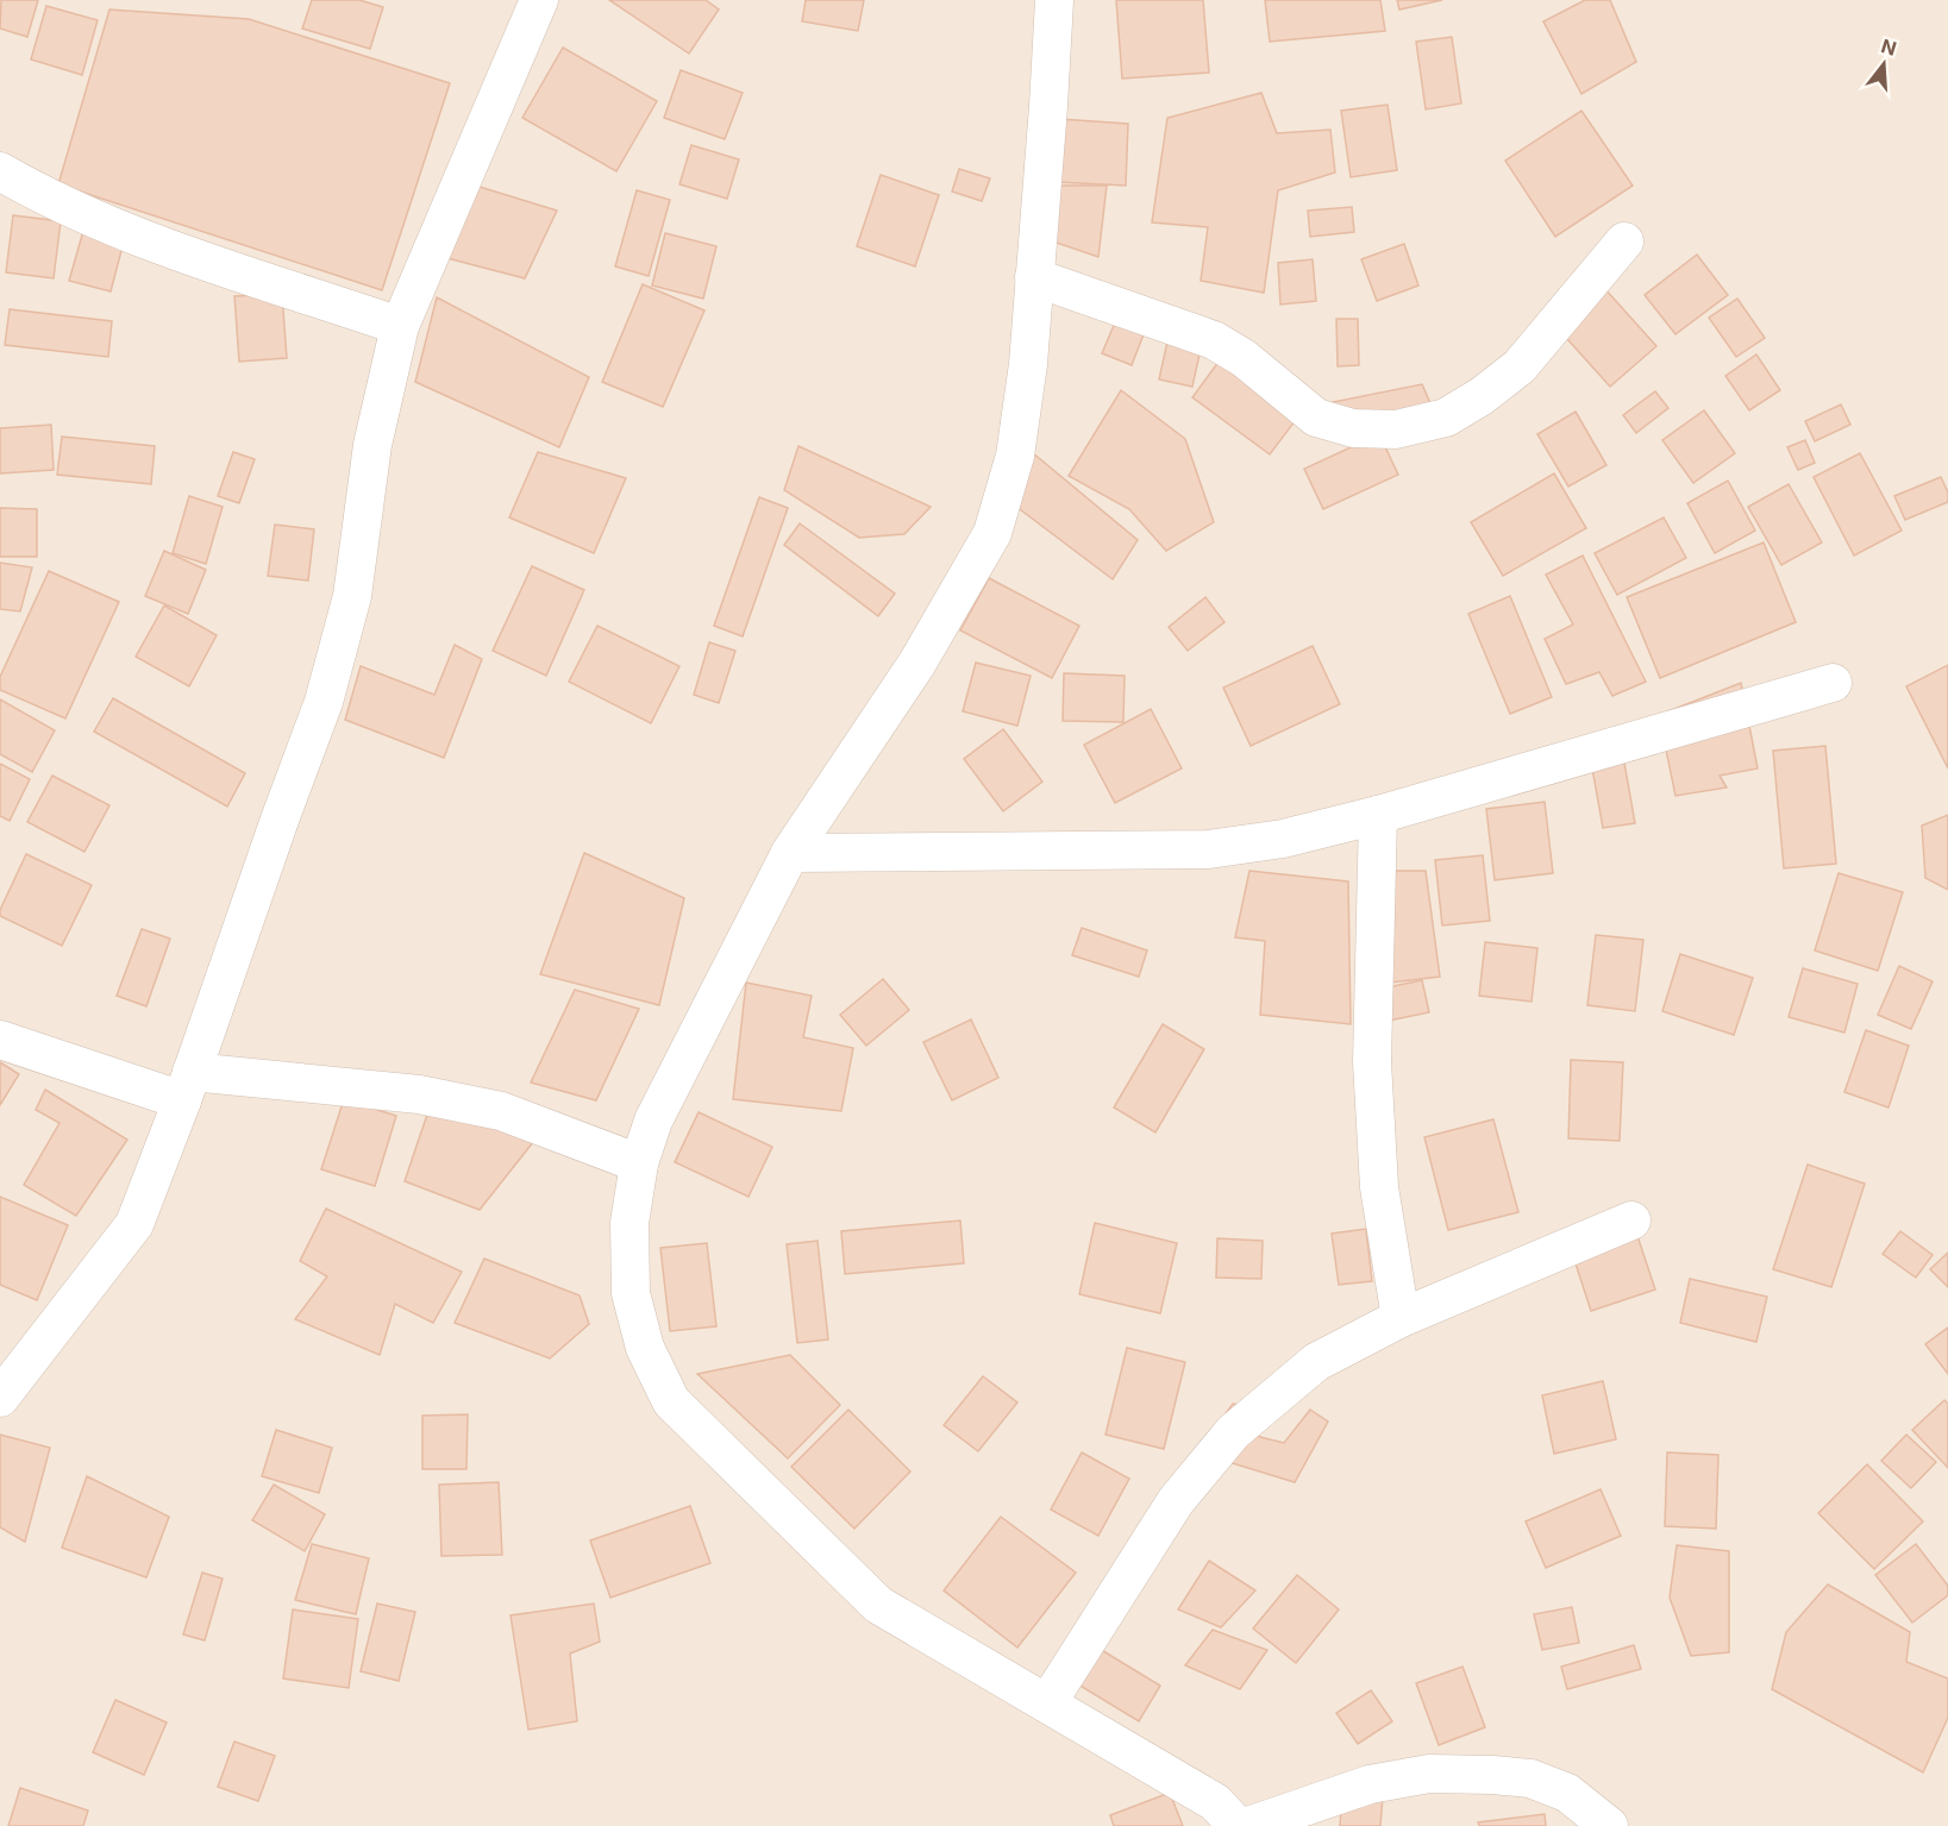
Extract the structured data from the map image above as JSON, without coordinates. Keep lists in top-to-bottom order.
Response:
{
  "north": "top"
}
